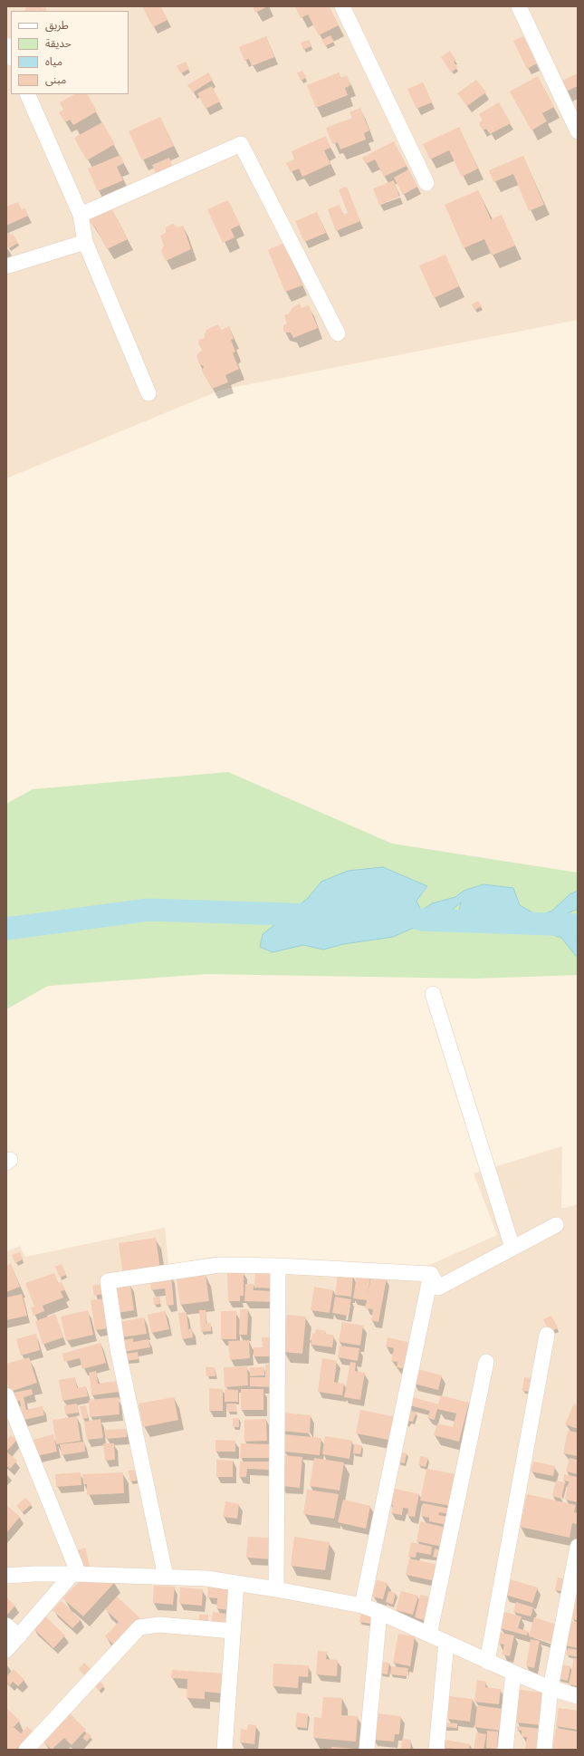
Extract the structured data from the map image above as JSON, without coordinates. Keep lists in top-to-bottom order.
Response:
{
  "legend": [
    "طريق",
    "حديقة",
    "مياه",
    "مبنى"
  ]
}
